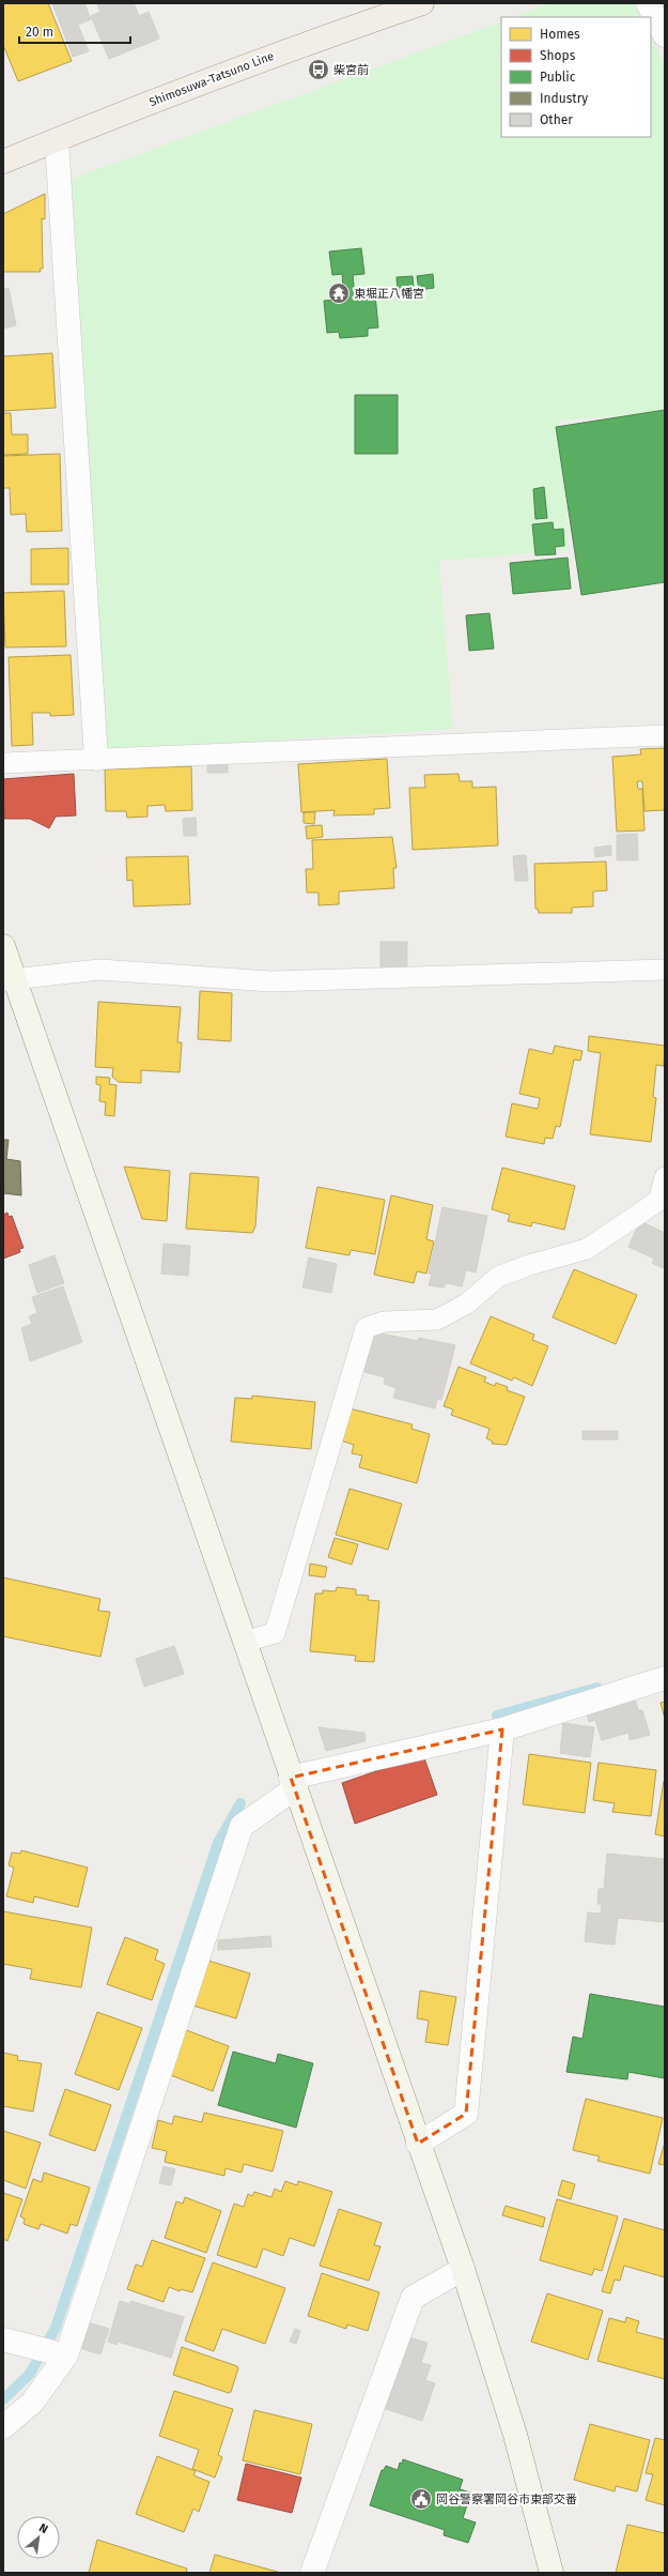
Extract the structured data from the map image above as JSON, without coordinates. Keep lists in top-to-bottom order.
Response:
{
  "streets": {
    "main road": ["Shimosuwa-Tatsuno Line"]
  },
  "places": {
    "bus stop": ["柴宮前"],
    "temple": ["東堀正八幡宮"],
    "public building": ["岡谷警察署岡谷市東部交番"]
  },
  "legend": [
    "Homes",
    "Shops",
    "Public",
    "Industry",
    "Other"
  ],
  "scale_bar": "20 m",
  "north": "top right"
}
